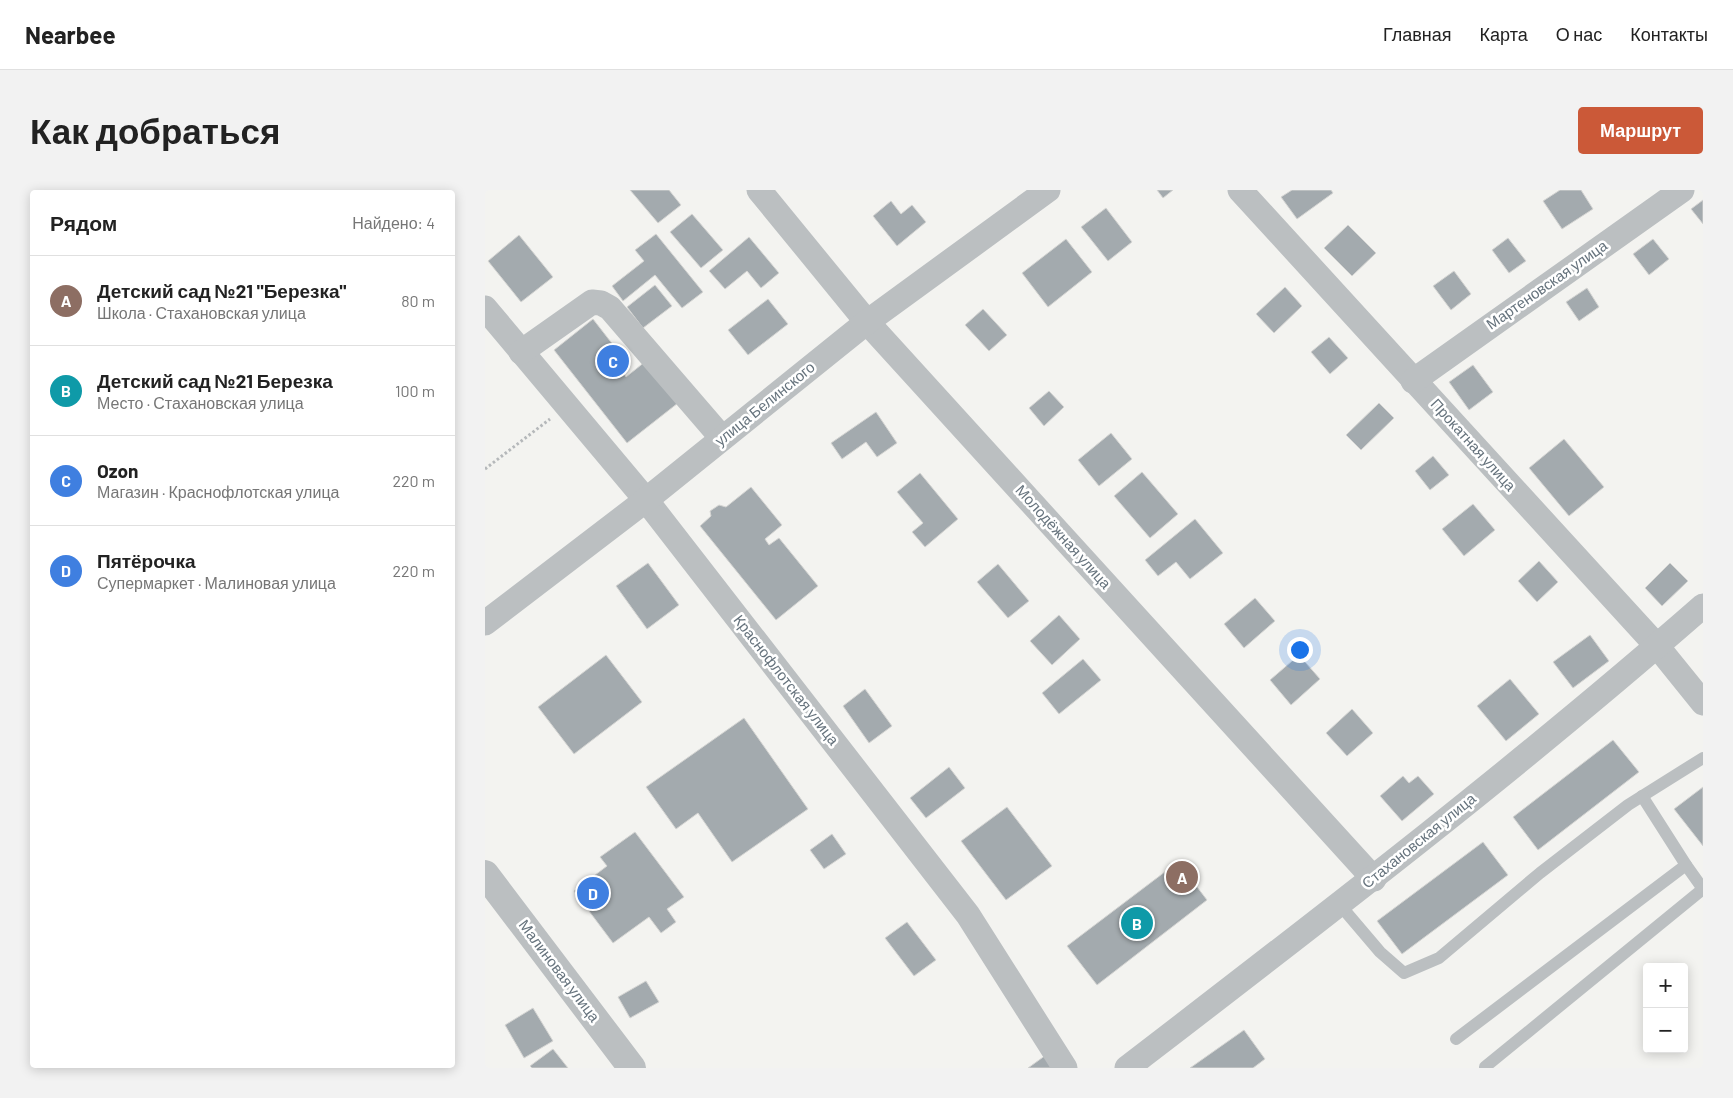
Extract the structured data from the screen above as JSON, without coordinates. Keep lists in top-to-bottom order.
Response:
{
  "streets": {
    "street": [
      "Мартеновская улица",
      "улица Белинского",
      "Прокатная улица",
      "Молодёжная улица",
      "Краснофлотская улица",
      "Стахановская улица",
      "Малиновая улица"
    ]
  },
  "crossings": [
    ["Мартеновская улица", "Прокатная улица"],
    ["улица Белинского", "Молодёжная улица"],
    ["улица Белинского", "Краснофлотская улица"],
    ["Прокатная улица", "Стахановская улица"],
    ["Молодёжная улица", "Стахановская улица"]
  ],
  "page": {
    "header": "Nearbee",
    "nav": [
      "Главная",
      "Карта",
      "О нас",
      "Контакты"
    ],
    "buttons": "Маршрут",
    "title": "Как добраться",
    "heading": ["Рядом", "Найдено: 4"],
    "list": [
      {
        "mark": "A",
        "name": "Детский сад №21 \"Березка\"",
        "note": "Школа · Стахановская улица",
        "value": "80 m"
      },
      {
        "mark": "B",
        "name": "Детский сад №21 Березка",
        "note": "Место · Стахановская улица",
        "value": "100 m"
      },
      {
        "mark": "C",
        "name": "Ozon",
        "note": "Магазин · Краснофлотская улица",
        "value": "220 m"
      },
      {
        "mark": "D",
        "name": "Пятёрочка",
        "note": "Супермаркет · Малиновая улица",
        "value": "220 m"
      }
    ],
    "pins": [
      "C",
      "A",
      "D",
      "B"
    ],
    "map_buttons": ["+", "−"]
  }
}
